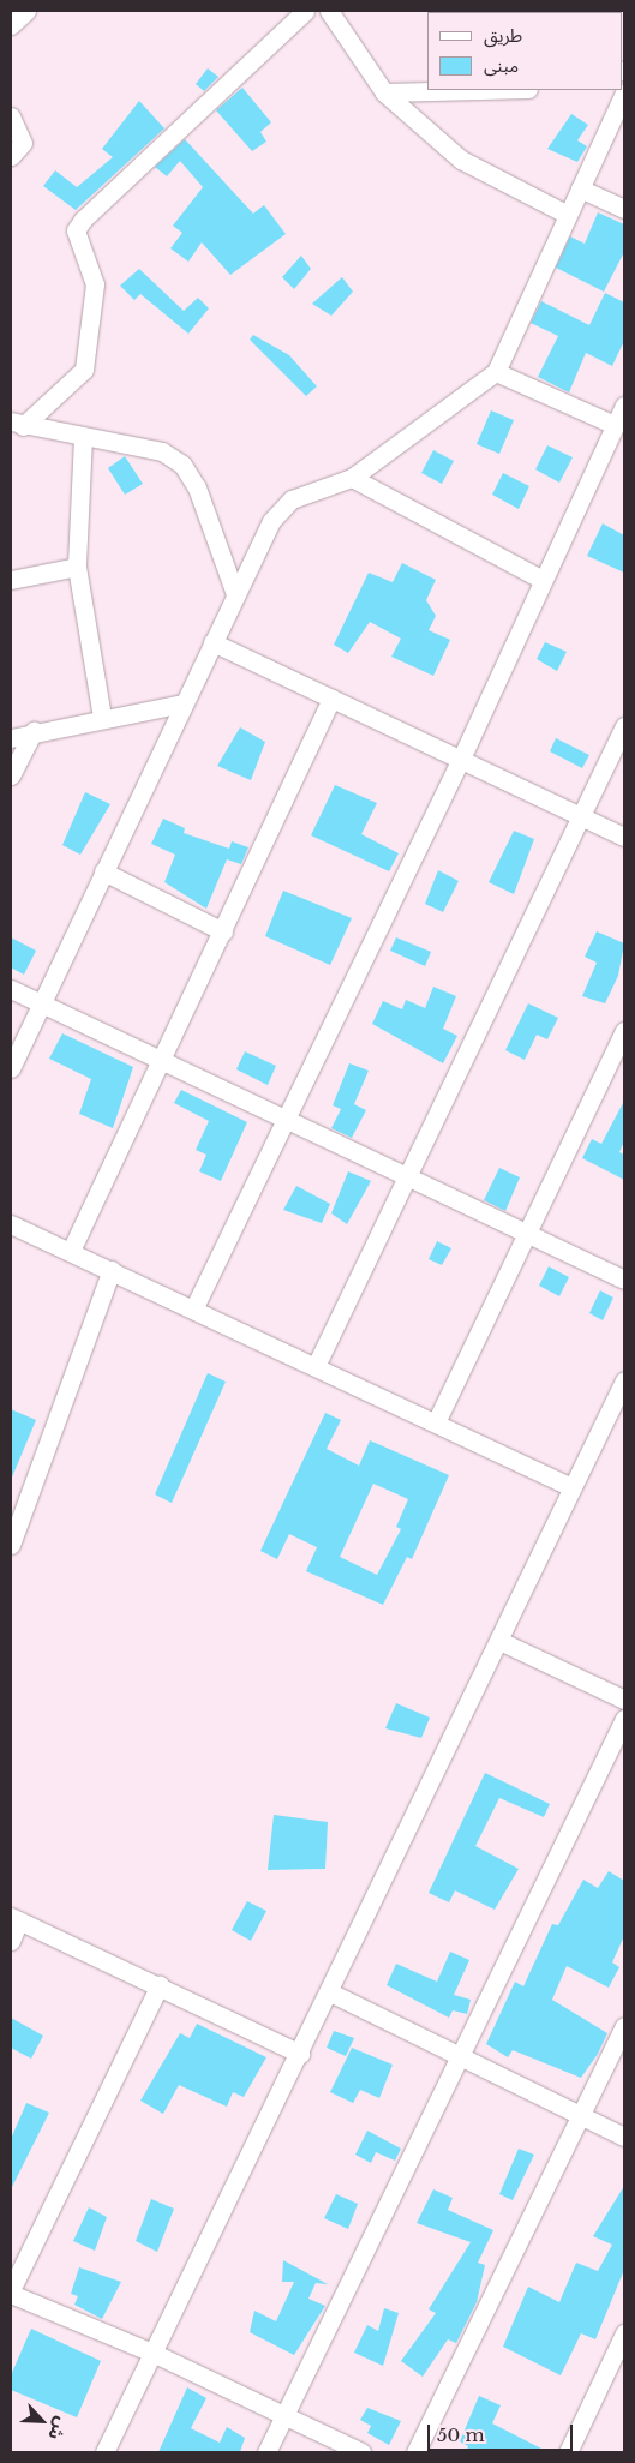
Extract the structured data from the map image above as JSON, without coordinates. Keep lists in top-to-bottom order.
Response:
{
  "legend": ["طريق", "مبنى"],
  "scale_bar": "50 m",
  "north": "bottom right"
}
